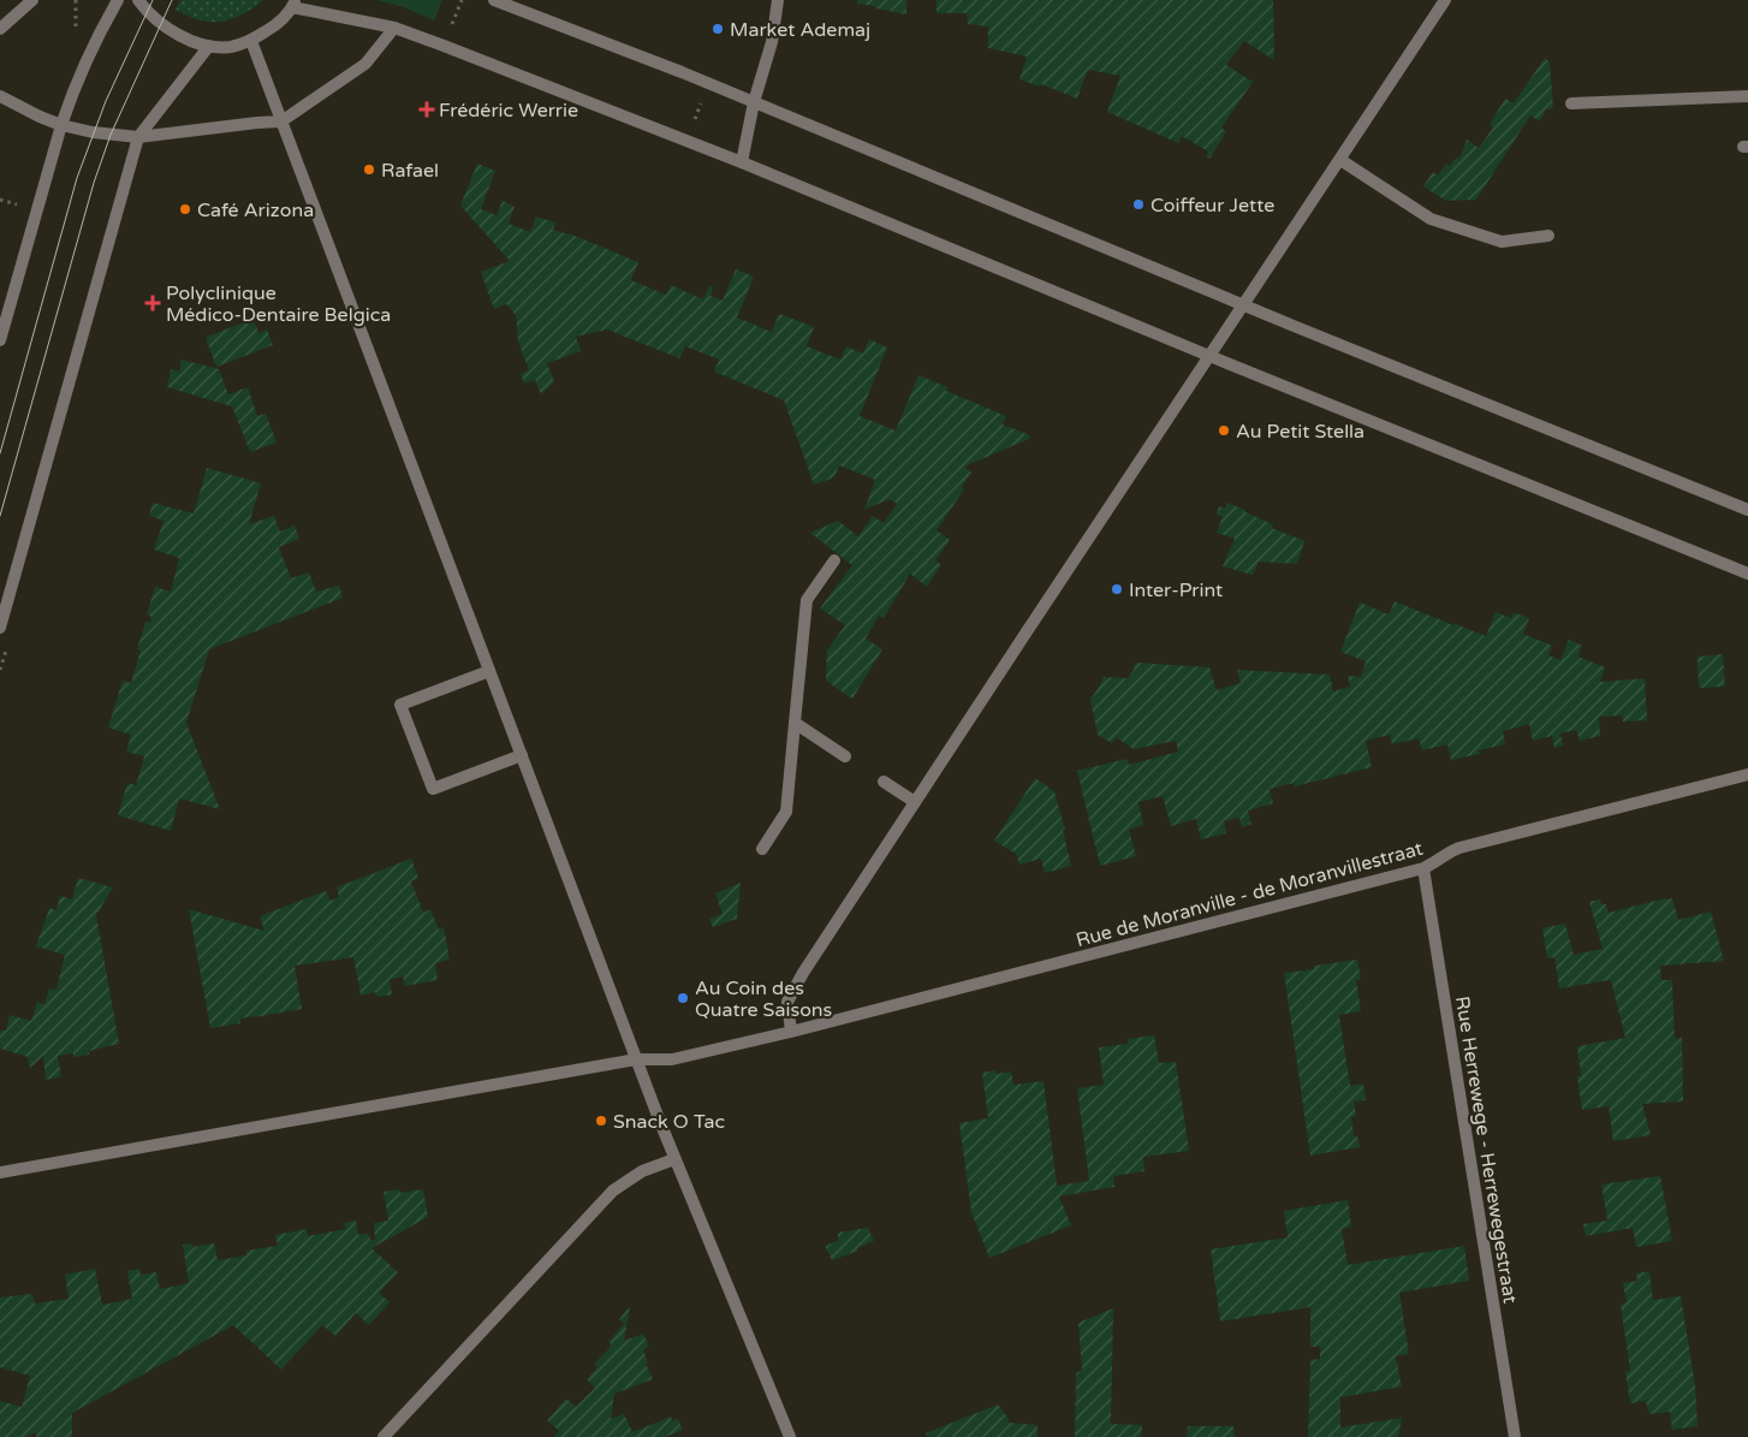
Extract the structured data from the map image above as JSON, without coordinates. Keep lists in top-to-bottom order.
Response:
{
  "streets": {
    "street": ["Rue de Moranville - de Moranvillestraat", "Rue Herrewege - Herrewegestraat"]
  },
  "crossings": [
    ["Rue de Moranville - de Moranvillestraat", "Rue Herrewege - Herrewegestraat"]
  ],
  "places": {
    "other": [
      "Market Ademaj",
      "Rafael",
      "Coiffeur Jette",
      "Café Arizona",
      "Au Petit Stella",
      "Inter-Print",
      "Au Coin des Quatre Saisons",
      "Snack O Tac"
    ],
    "health": ["Frédéric Werrie", "Polyclinique Médico-Dentaire Belgica"]
  }
}
